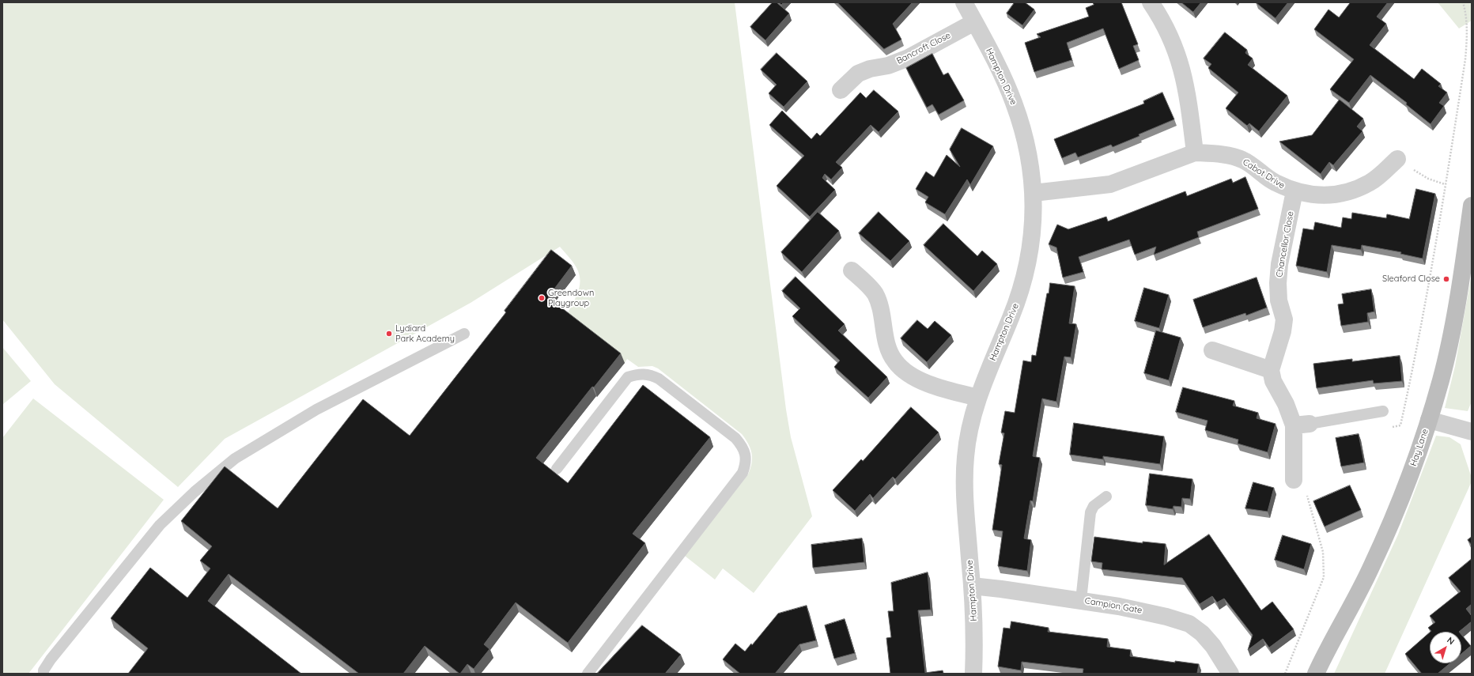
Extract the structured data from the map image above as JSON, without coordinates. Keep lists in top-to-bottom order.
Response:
{
  "streets": {
    "street": [
      "Bancroft Close",
      "Hampton Drive",
      "Cabot Drive",
      "Chancellor Close",
      "Hay Lane",
      "Campion Gate"
    ]
  },
  "crossings": [
    ["Bancroft Close", "Hampton Drive"],
    ["Hampton Drive", "Cabot Drive"],
    ["Hampton Drive", "Campion Gate"],
    ["Cabot Drive", "Chancellor Close"]
  ],
  "places": ["Sleaford Close", "Greendown Playgroup", "Lydiard Park Academy"],
  "north": "top right"
}
